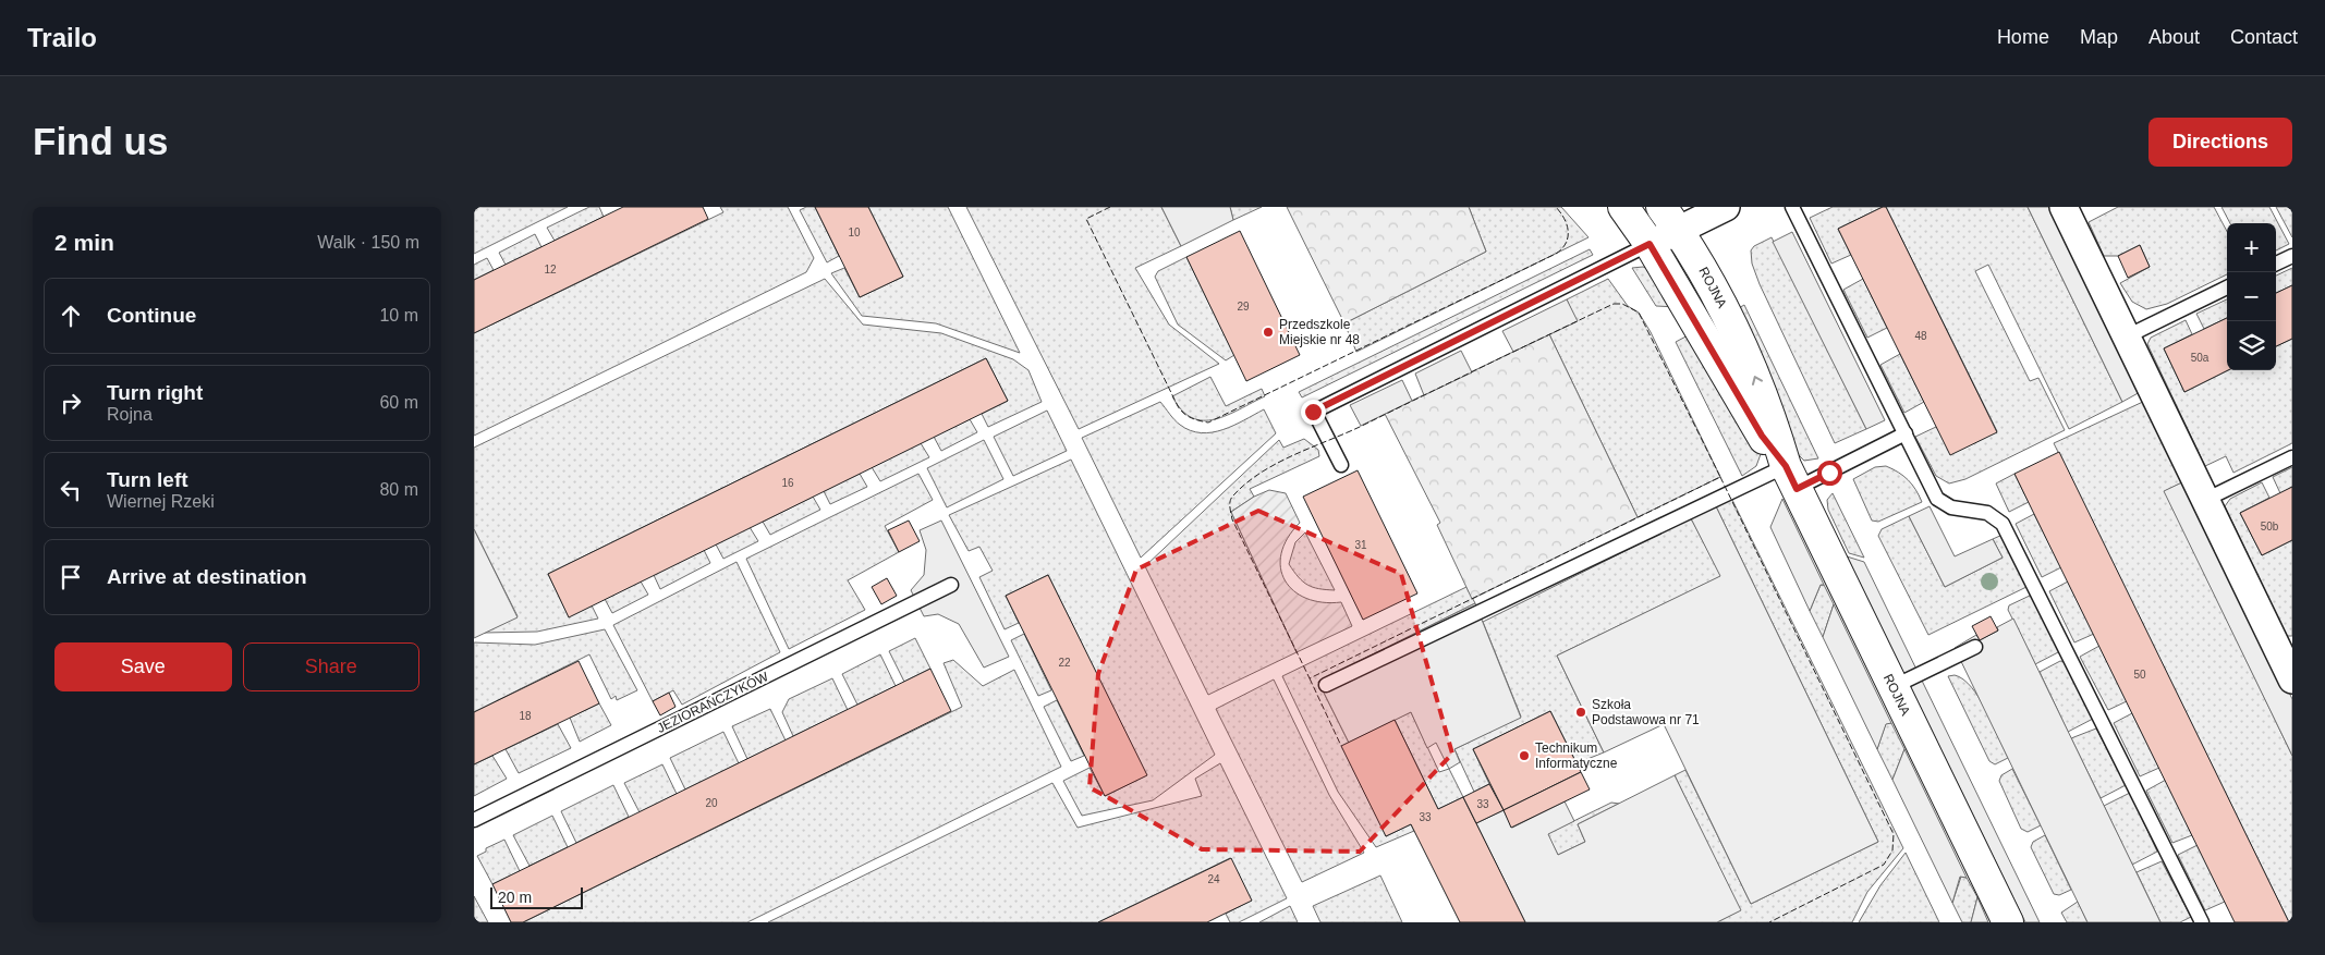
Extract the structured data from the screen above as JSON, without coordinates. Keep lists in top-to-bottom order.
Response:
{
  "streets": {
    "street": ["ROJNA"],
    "lane": ["JEZIORAŃCZYKÓW"]
  },
  "places": ["Przedszkole Miejskie nr 48", "Szkoła Podstawowa nr 71", "Technikum Informatyczne"],
  "house_numbers": [
    "10",
    "12",
    "29",
    "48",
    "50a",
    "16",
    "50b",
    "31",
    "22",
    "50",
    "18",
    "20",
    "33",
    "33",
    "24"
  ],
  "scale_bar": "20 m",
  "page": {
    "header": "Trailo",
    "nav": [
      "Home",
      "Map",
      "About",
      "Contact"
    ],
    "buttons": [
      "Directions",
      ["Save", "Share"]
    ],
    "title": "Find us",
    "heading": ["2 min", "Walk · 150 m"],
    "map_buttons": ["+", "−"],
    "list": [
      ["Continue", "10 m"],
      ["Turn right", "Rojna", "60 m"],
      ["Turn left", "Wiernej Rzeki", "80 m"],
      "Arrive at destination"
    ],
    "scale": "20 m"
  }
}
